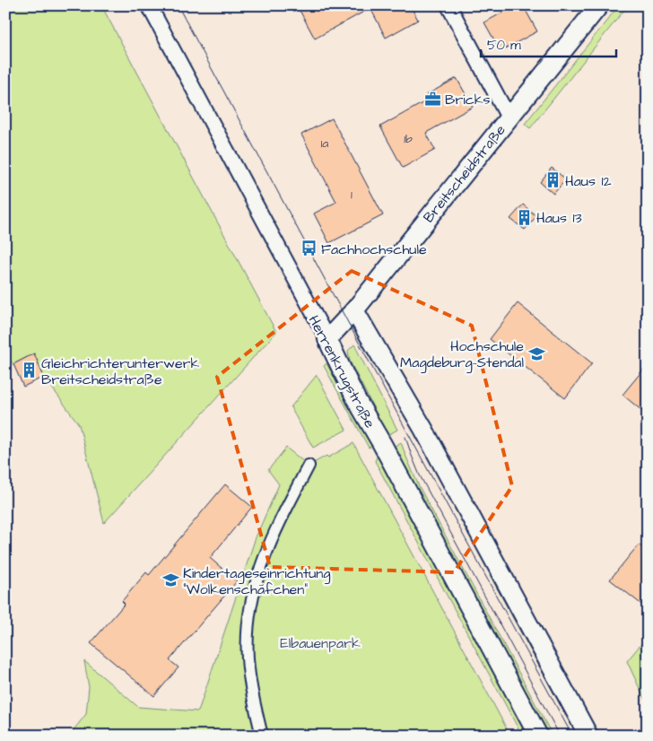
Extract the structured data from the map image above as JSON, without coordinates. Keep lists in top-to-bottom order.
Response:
{
  "streets": {
    "street": ["Breitscheidstraße", "Herrenkrugstraße"]
  },
  "crossings": [
    ["Breitscheidstraße", "Herrenkrugstraße"]
  ],
  "parks": ["Elbauenpark"],
  "places": {
    "office": ["Bricks"],
    "building": ["Haus 12", "Haus 13", "Gleichrichterunterwerk Breitscheidstraße"],
    "bus stop": ["Fachhochschule"],
    "school or university": ["Hochschule Magdeburg-Stendal", "Kindertageseinrichtung \"Wolkenschäfchen\""]
  },
  "house_numbers": ["1b", "1a", "1"],
  "scale_bar": "50 m"
}
